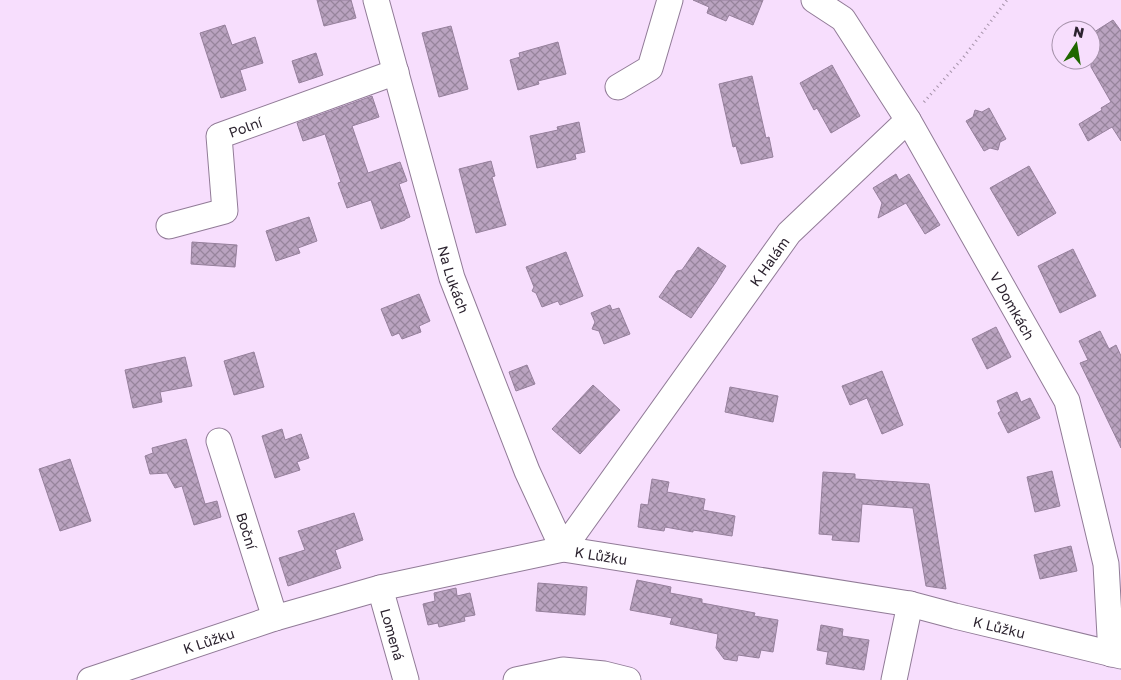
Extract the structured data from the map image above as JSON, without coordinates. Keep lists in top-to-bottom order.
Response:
{
  "streets": {
    "street": [
      "Polní",
      "K Halám",
      "Na Lukách",
      "V Domkách",
      "Boční",
      "K Lůžku",
      "Lomená"
    ]
  },
  "crossings": [
    ["Polní", "Na Lukách"],
    ["K Halám", "Na Lukách"],
    ["K Halám", "V Domkách"],
    ["K Halám", "K Lůžku"],
    ["Na Lukách", "K Lůžku"],
    ["V Domkách", "K Lůžku"],
    ["Boční", "K Lůžku"],
    ["K Lůžku", "Lomená"]
  ],
  "north": "top"
}
